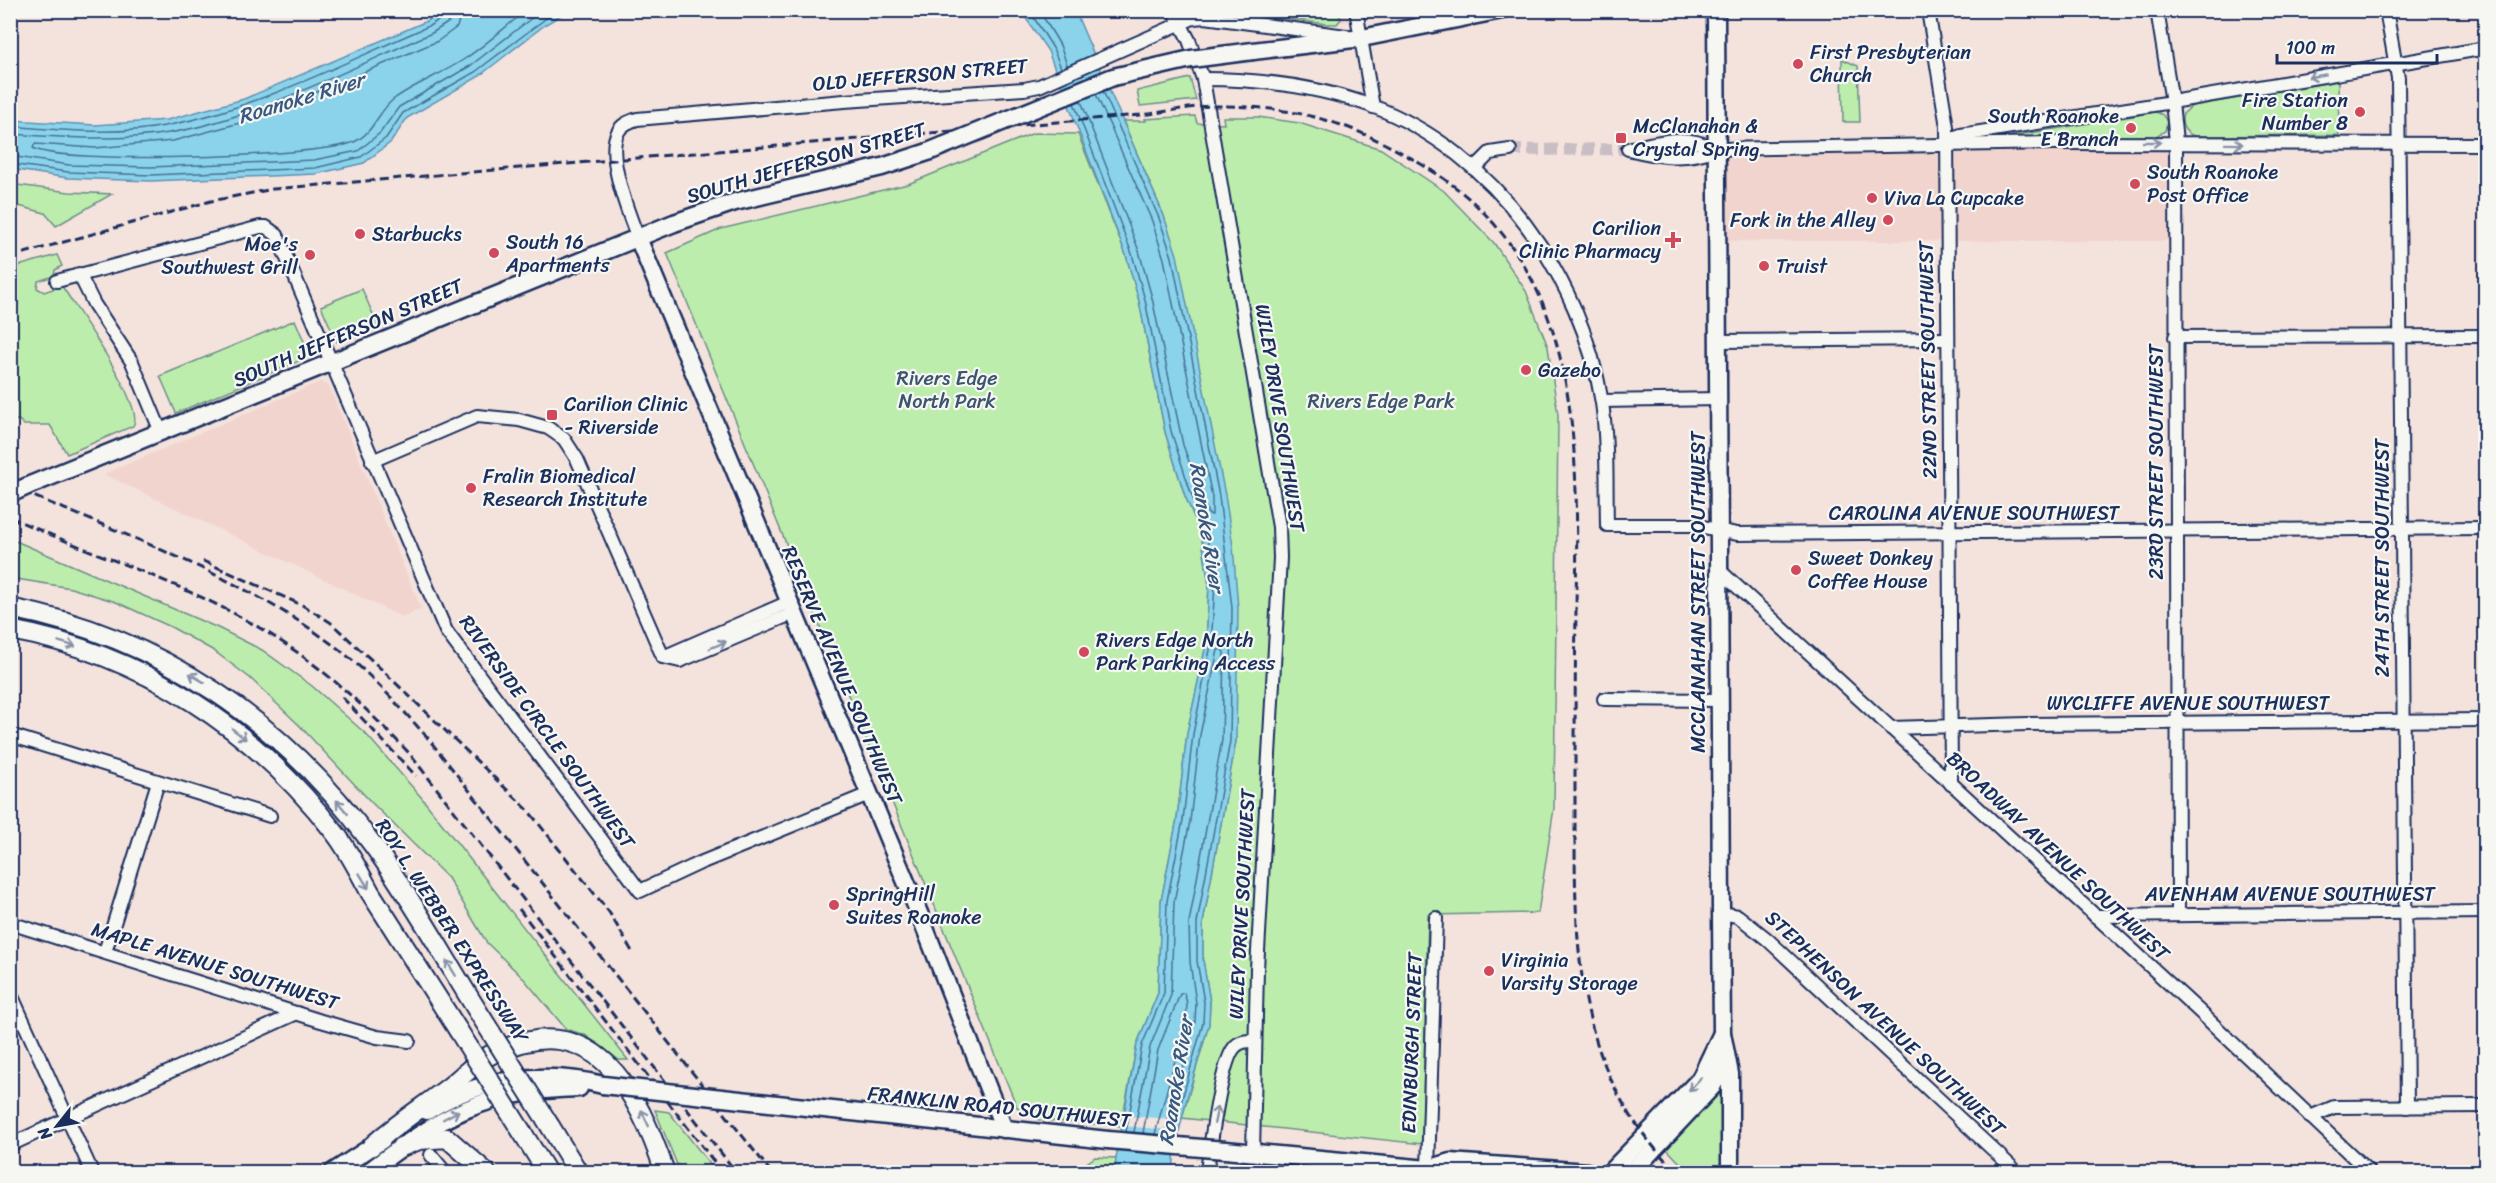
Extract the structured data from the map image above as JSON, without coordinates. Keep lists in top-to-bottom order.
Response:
{
  "streets": {
    "highway": ["ROY L. WEBBER EXPRESSWAY"],
    "main road": [
      "SOUTH JEFFERSON STREET",
      "MCCLANAHAN STREET SOUTHWEST",
      "RESERVE AVENUE SOUTHWEST",
      "FRANKLIN ROAD SOUTHWEST"
    ],
    "street": [
      "OLD JEFFERSON STREET",
      "22ND STREET SOUTHWEST",
      "WILEY DRIVE SOUTHWEST",
      "23RD STREET SOUTHWEST",
      "CAROLINA AVENUE SOUTHWEST",
      "24TH STREET SOUTHWEST",
      "WYCLIFFE AVENUE SOUTHWEST",
      "RIVERSIDE CIRCLE SOUTHWEST",
      "BROADWAY AVENUE SOUTHWEST",
      "AVENHAM AVENUE SOUTHWEST",
      "MAPLE AVENUE SOUTHWEST",
      "STEPHENSON AVENUE SOUTHWEST",
      "EDINBURGH STREET"
    ]
  },
  "crossings": [
    ["OLD JEFFERSON STREET", "SOUTH JEFFERSON STREET"],
    ["OLD JEFFERSON STREET", "WILEY DRIVE SOUTHWEST"],
    ["OLD JEFFERSON STREET", "RESERVE AVENUE SOUTHWEST"],
    ["SOUTH JEFFERSON STREET", "RESERVE AVENUE SOUTHWEST"],
    ["SOUTH JEFFERSON STREET", "RIVERSIDE CIRCLE SOUTHWEST"],
    ["22ND STREET SOUTHWEST", "CAROLINA AVENUE SOUTHWEST"],
    ["22ND STREET SOUTHWEST", "WYCLIFFE AVENUE SOUTHWEST"],
    ["22ND STREET SOUTHWEST", "BROADWAY AVENUE SOUTHWEST"],
    ["WILEY DRIVE SOUTHWEST", "FRANKLIN ROAD SOUTHWEST"],
    ["23RD STREET SOUTHWEST", "CAROLINA AVENUE SOUTHWEST"],
    ["23RD STREET SOUTHWEST", "WYCLIFFE AVENUE SOUTHWEST"],
    ["23RD STREET SOUTHWEST", "AVENHAM AVENUE SOUTHWEST"],
    ["CAROLINA AVENUE SOUTHWEST", "24TH STREET SOUTHWEST"],
    ["CAROLINA AVENUE SOUTHWEST", "MCCLANAHAN STREET SOUTHWEST"],
    ["24TH STREET SOUTHWEST", "WYCLIFFE AVENUE SOUTHWEST"],
    ["24TH STREET SOUTHWEST", "AVENHAM AVENUE SOUTHWEST"],
    ["MCCLANAHAN STREET SOUTHWEST", "BROADWAY AVENUE SOUTHWEST"],
    ["MCCLANAHAN STREET SOUTHWEST", "STEPHENSON AVENUE SOUTHWEST"],
    ["RESERVE AVENUE SOUTHWEST", "RIVERSIDE CIRCLE SOUTHWEST"],
    ["RESERVE AVENUE SOUTHWEST", "FRANKLIN ROAD SOUTHWEST"],
    ["WYCLIFFE AVENUE SOUTHWEST", "BROADWAY AVENUE SOUTHWEST"],
    ["BROADWAY AVENUE SOUTHWEST", "AVENHAM AVENUE SOUTHWEST"],
    ["EDINBURGH STREET", "FRANKLIN ROAD SOUTHWEST"]
  ],
  "water": ["Roanoke River"],
  "parks": ["Rivers Edge North Park", "Rivers Edge Park"],
  "places": {
    "other": [
      "First Presbyterian Church",
      "Fire Station Number 8",
      "South Roanoke E Branch",
      "South Roanoke Post Office",
      "Viva La Cupcake",
      "Fork in the Alley",
      "Starbucks",
      "South 16 Apartments",
      "Moe's Southwest Grill",
      "Truist",
      "Gazebo",
      "Fralin Biomedical Research Institute",
      "Sweet Donkey Coffee House",
      "Rivers Edge North Park Parking Access",
      "SpringHill Suites Roanoke",
      "Virginia Varsity Storage"
    ],
    "transit": ["McClanahan & Crystal Spring", "Carilion Clinic - Riverside"],
    "health": ["Carilion Clinic Pharmacy"]
  },
  "scale_bar": "100 m",
  "north": "bottom left"
}
